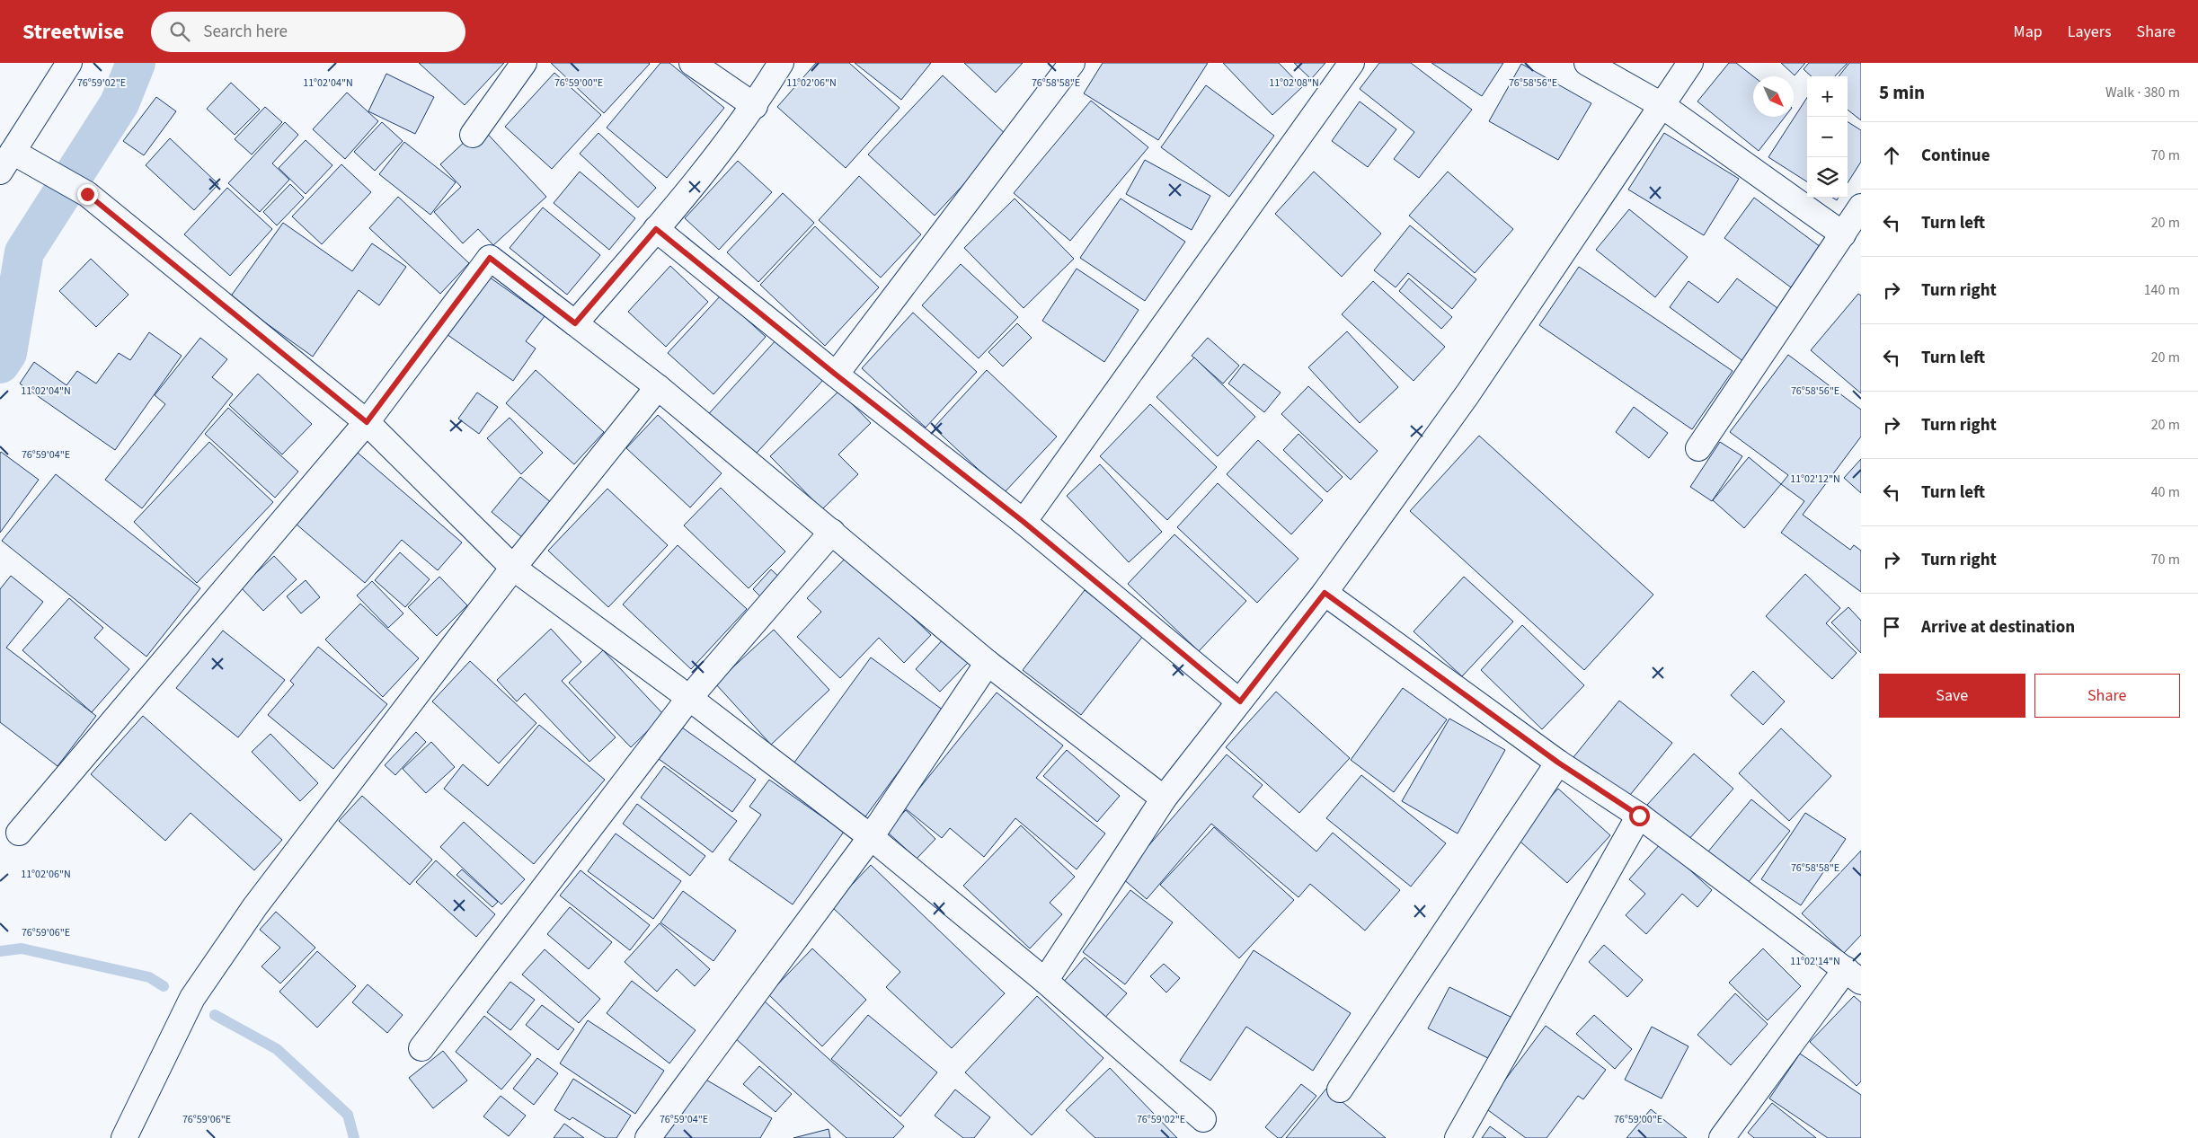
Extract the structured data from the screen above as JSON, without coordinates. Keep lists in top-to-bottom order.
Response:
{
  "north": "bottom right",
  "page": {
    "header": "Streetwise",
    "search": "Search here",
    "nav": ["Map", "Layers", "Share"],
    "heading": ["5 min", "Walk · 380 m"],
    "map_buttons": ["+", "−"],
    "list": [
      ["Continue", "70 m"],
      ["Turn left", "20 m"],
      ["Turn right", "140 m"],
      ["Turn left", "20 m"],
      ["Turn right", "20 m"],
      ["Turn left", "40 m"],
      ["Turn right", "70 m"],
      "Arrive at destination"
    ],
    "buttons": ["Save", "Share"]
  },
  "coordinates": [
    "76°59'02\"E",
    "11°02'04\"N",
    "76°59'00\"E",
    "76°58'58\"E",
    "11°02'08\"N",
    "76°58'56\"E",
    "11°02'06\"N",
    "76°59'04\"E",
    "11°02'12\"N",
    "76°59'06\"E",
    "11°02'14\"N"
  ]
}
